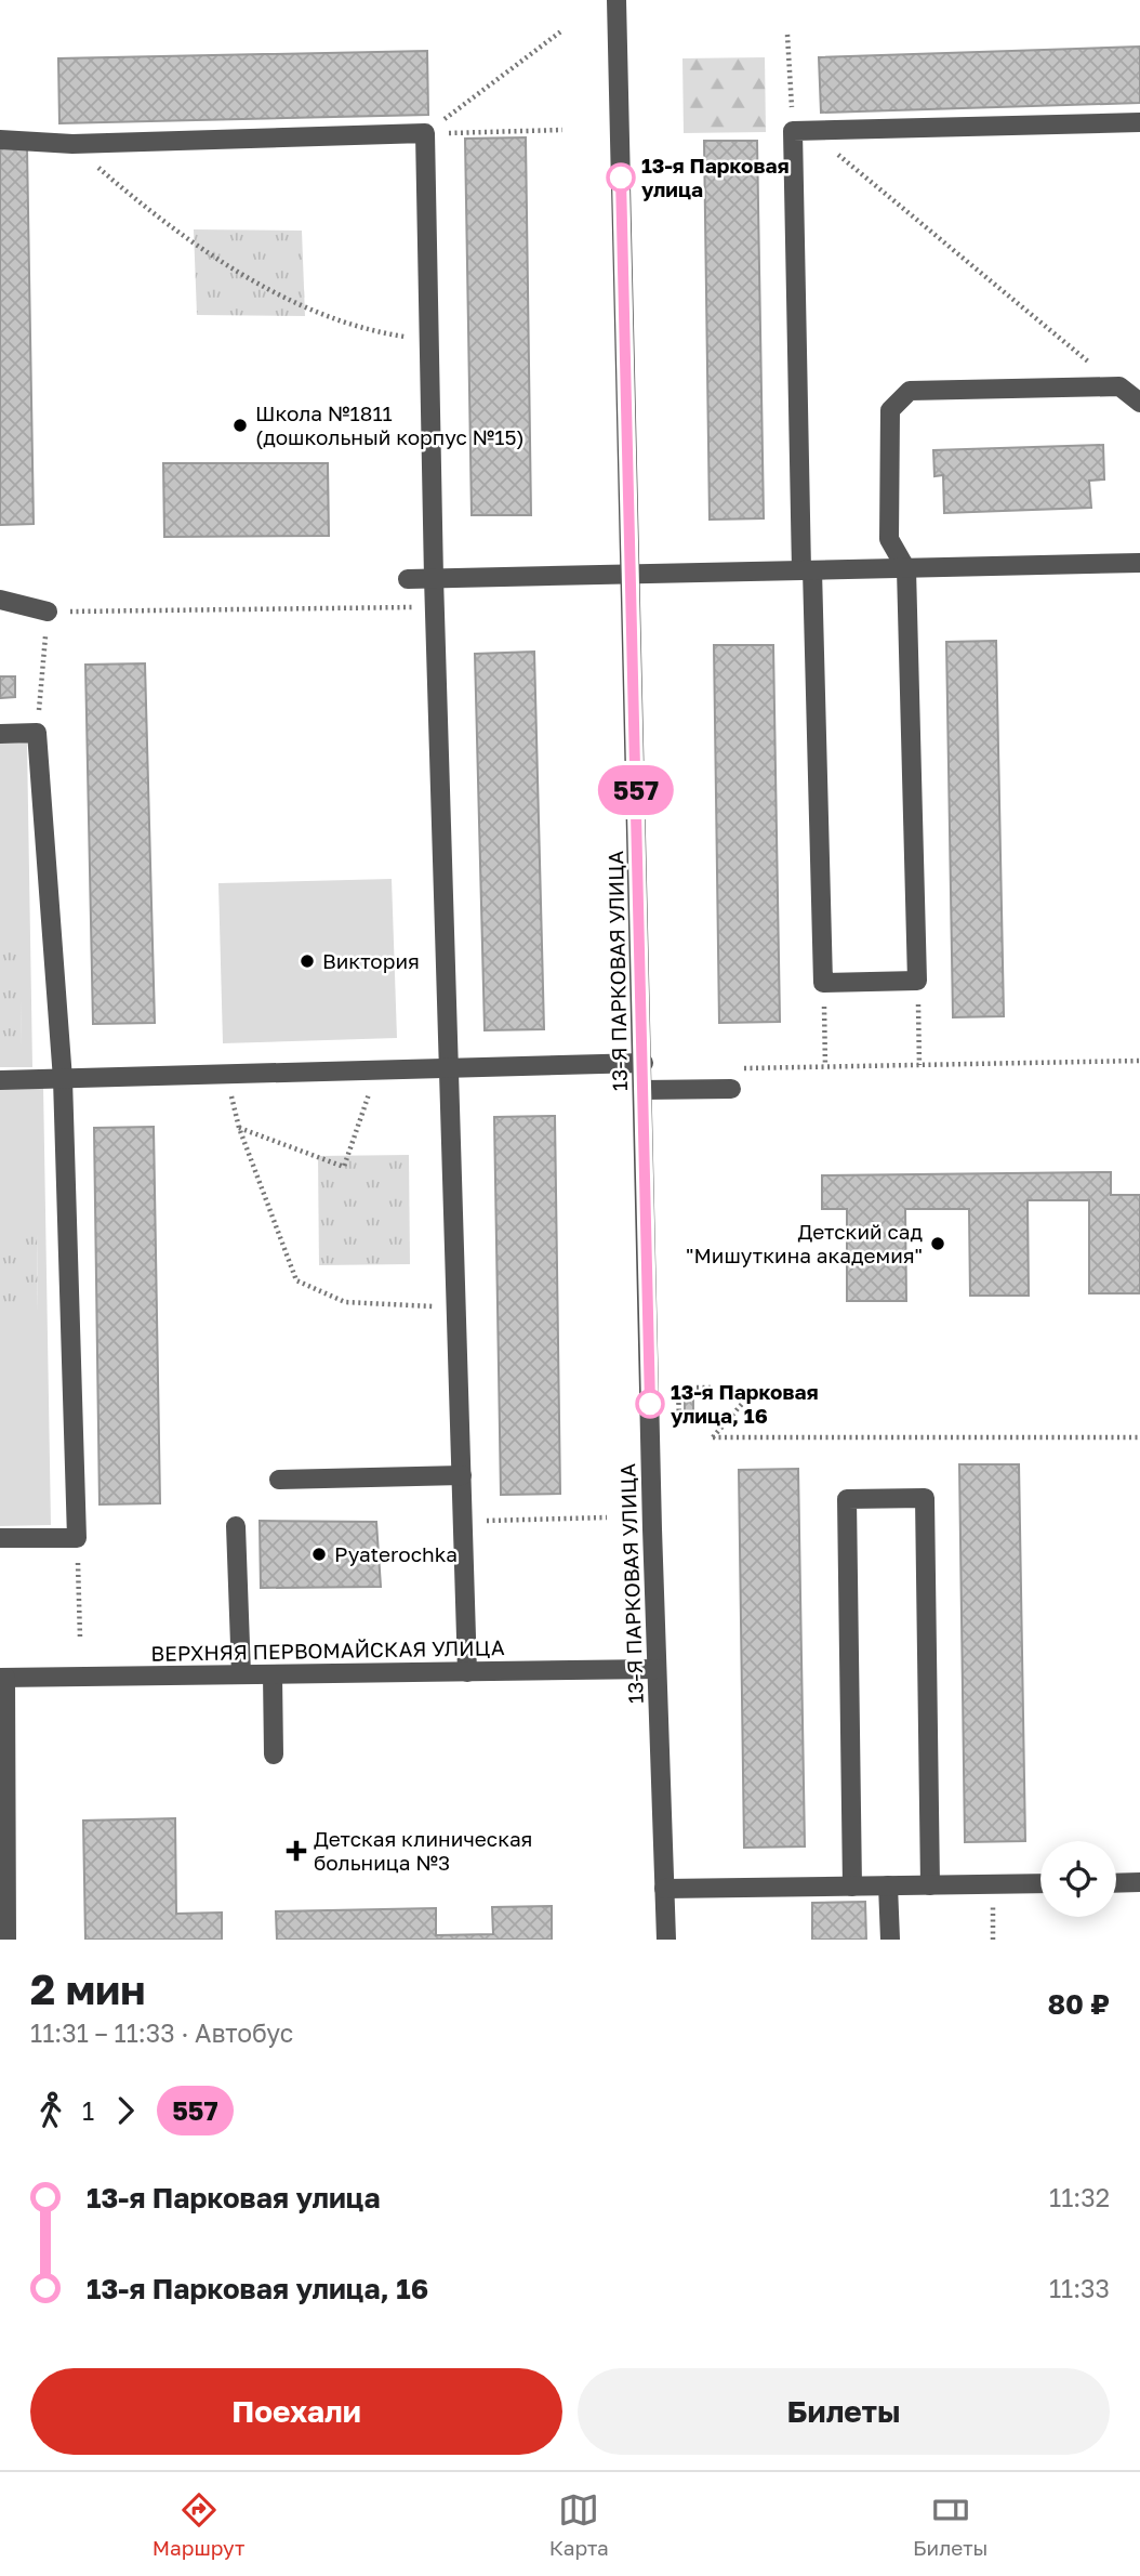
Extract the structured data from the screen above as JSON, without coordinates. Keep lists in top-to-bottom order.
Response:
{
  "streets": {
    "street": ["13-Я ПАРКОВАЯ УЛИЦА", "ВЕРХНЯЯ ПЕРВОМАЙСКАЯ УЛИЦА"]
  },
  "crossings": [
    ["13-Я ПАРКОВАЯ УЛИЦА", "ВЕРХНЯЯ ПЕРВОМАЙСКАЯ УЛИЦА"]
  ],
  "places": {
    "other": [
      "13-я Парковая улица",
      "Школа №1811 (дошкольный корпус №15)",
      "Виктория",
      "Детский сад \"Мишуткина академия\"",
      "13-я Парковая улица, 16",
      "Pyaterochka"
    ],
    "health": ["Детская клиническая больница №3"]
  },
  "lines": ["bus line 557"],
  "page": {
    "on_map": "557",
    "heading": ["2 мин", "11:31 – 11:33 · Автобус", "80 ₽"],
    "legs": ["1", "557"],
    "list": [
      {
        "name": "13-я Парковая улица",
        "value": "11:32"
      },
      {
        "name": "13-я Парковая улица, 16",
        "value": "11:33"
      }
    ],
    "buttons": ["Поехали", "Билеты"],
    "tabs": ["Маршрут", "Карта", "Билеты"]
  }
}
